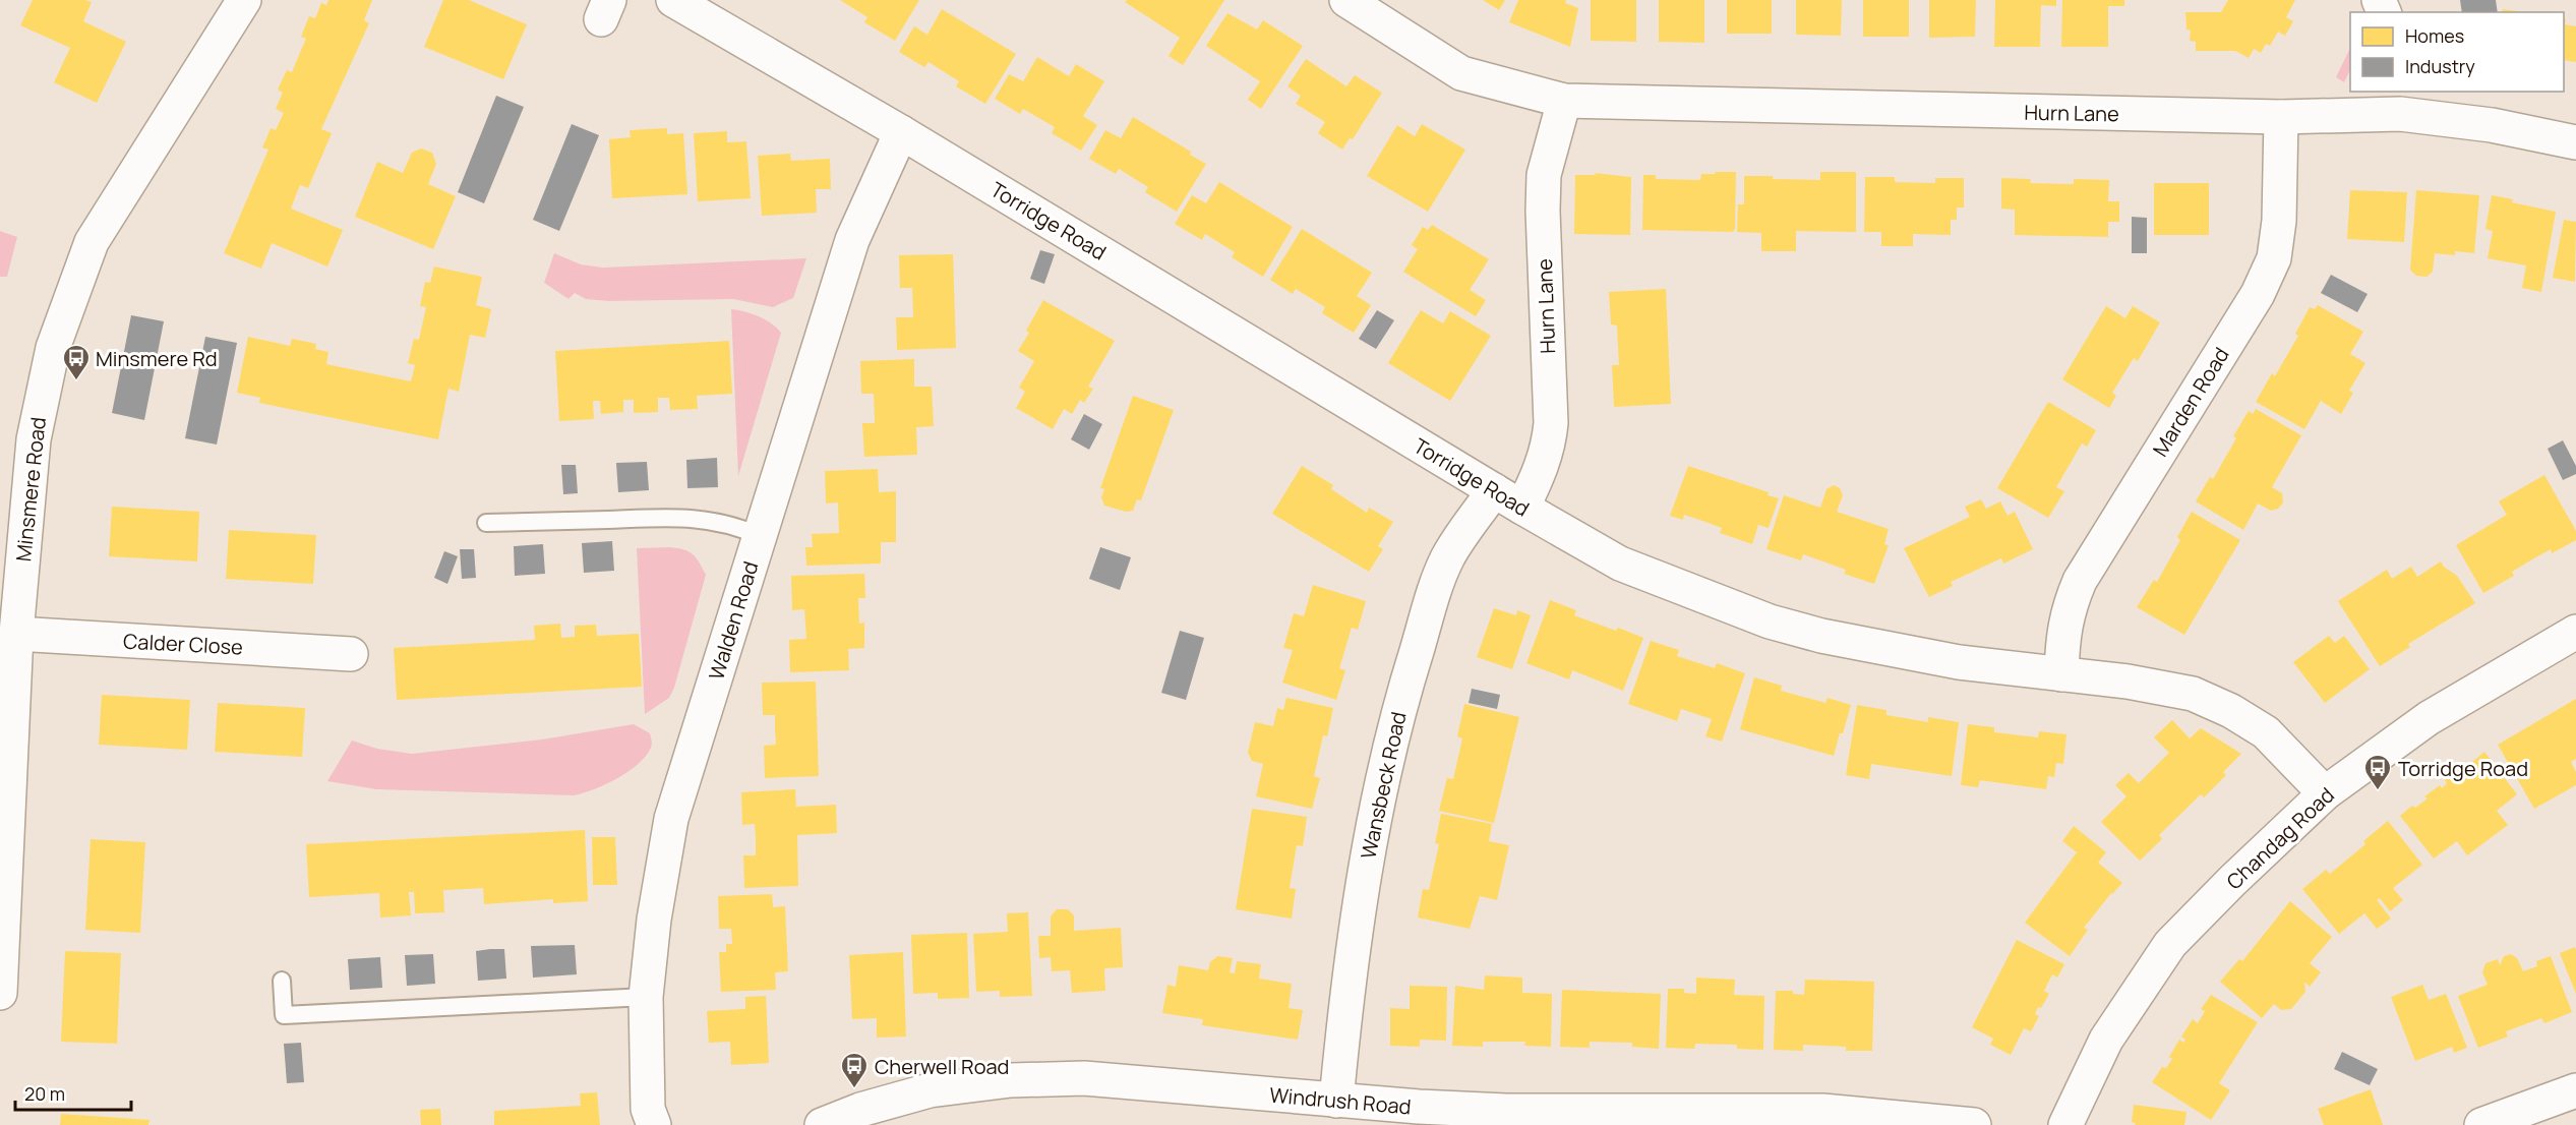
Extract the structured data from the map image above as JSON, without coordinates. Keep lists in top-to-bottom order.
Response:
{
  "streets": {
    "street": [
      "Hurn Lane",
      "Torridge Road",
      "Marden Road",
      "Minsmere Road",
      "Walden Road",
      "Calder Close",
      "Wansbeck Road",
      "Chandag Road",
      "Windrush Road"
    ]
  },
  "crossings": [
    ["Hurn Lane", "Torridge Road"],
    ["Hurn Lane", "Marden Road"],
    ["Torridge Road", "Marden Road"],
    ["Torridge Road", "Walden Road"],
    ["Torridge Road", "Wansbeck Road"],
    ["Torridge Road", "Chandag Road"],
    ["Minsmere Road", "Calder Close"],
    ["Wansbeck Road", "Windrush Road"]
  ],
  "places": {
    "bus stop": ["Minsmere Rd", "Torridge Road", "Cherwell Road"]
  },
  "legend": ["Homes", "Industry"],
  "scale_bar": "20 m"
}
